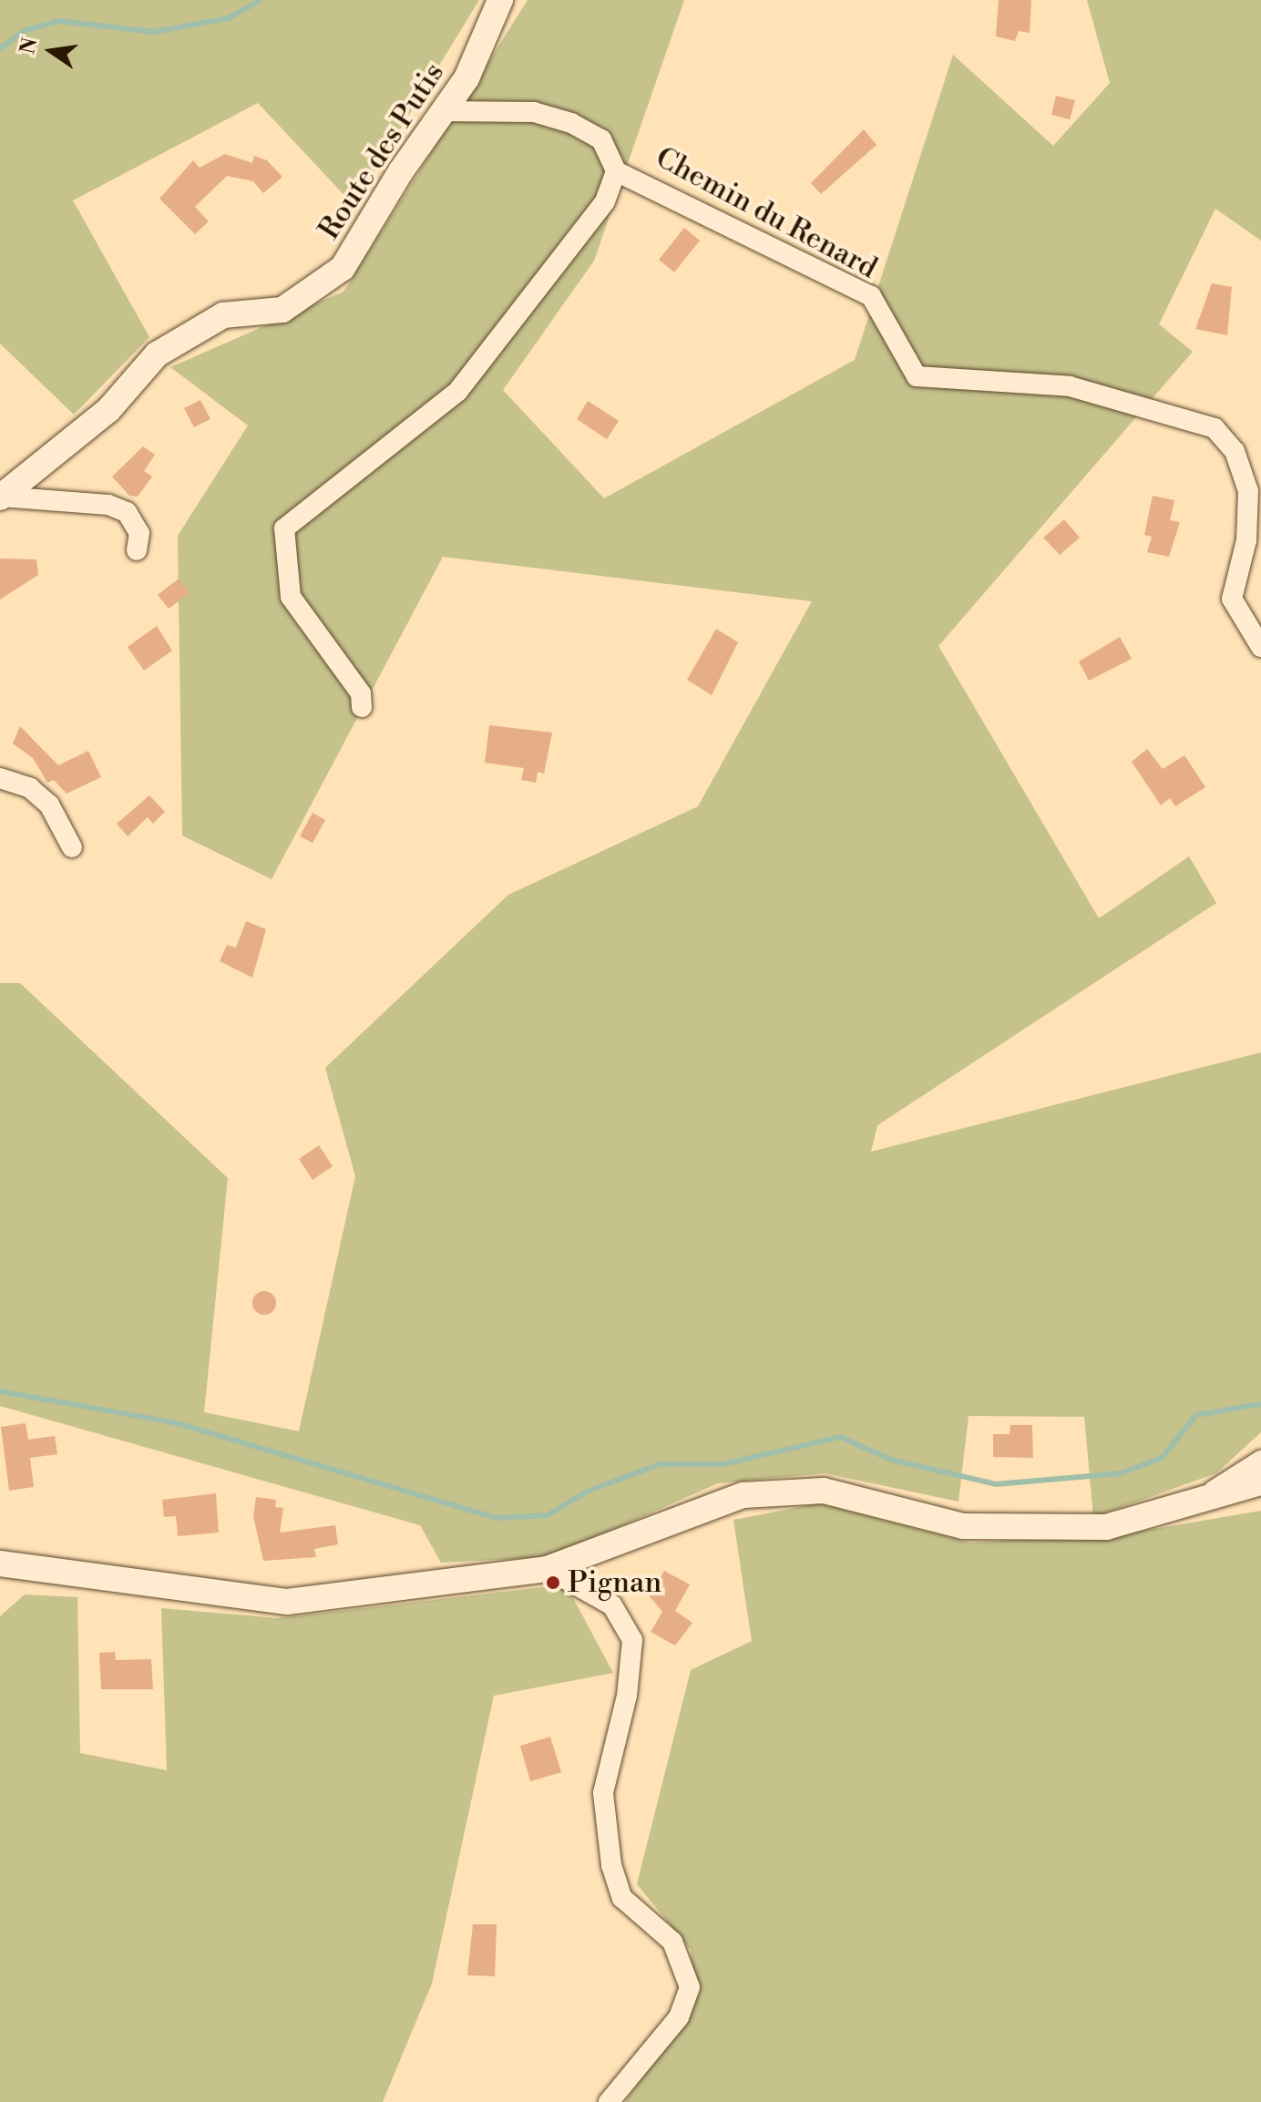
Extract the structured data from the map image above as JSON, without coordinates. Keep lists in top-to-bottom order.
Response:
{
  "streets": {
    "street": ["Route des Putis", "Chemin du Renard"]
  },
  "crossings": [
    ["Route des Putis", "Chemin du Renard"]
  ],
  "places": ["Pignan"],
  "north": "left"
}
